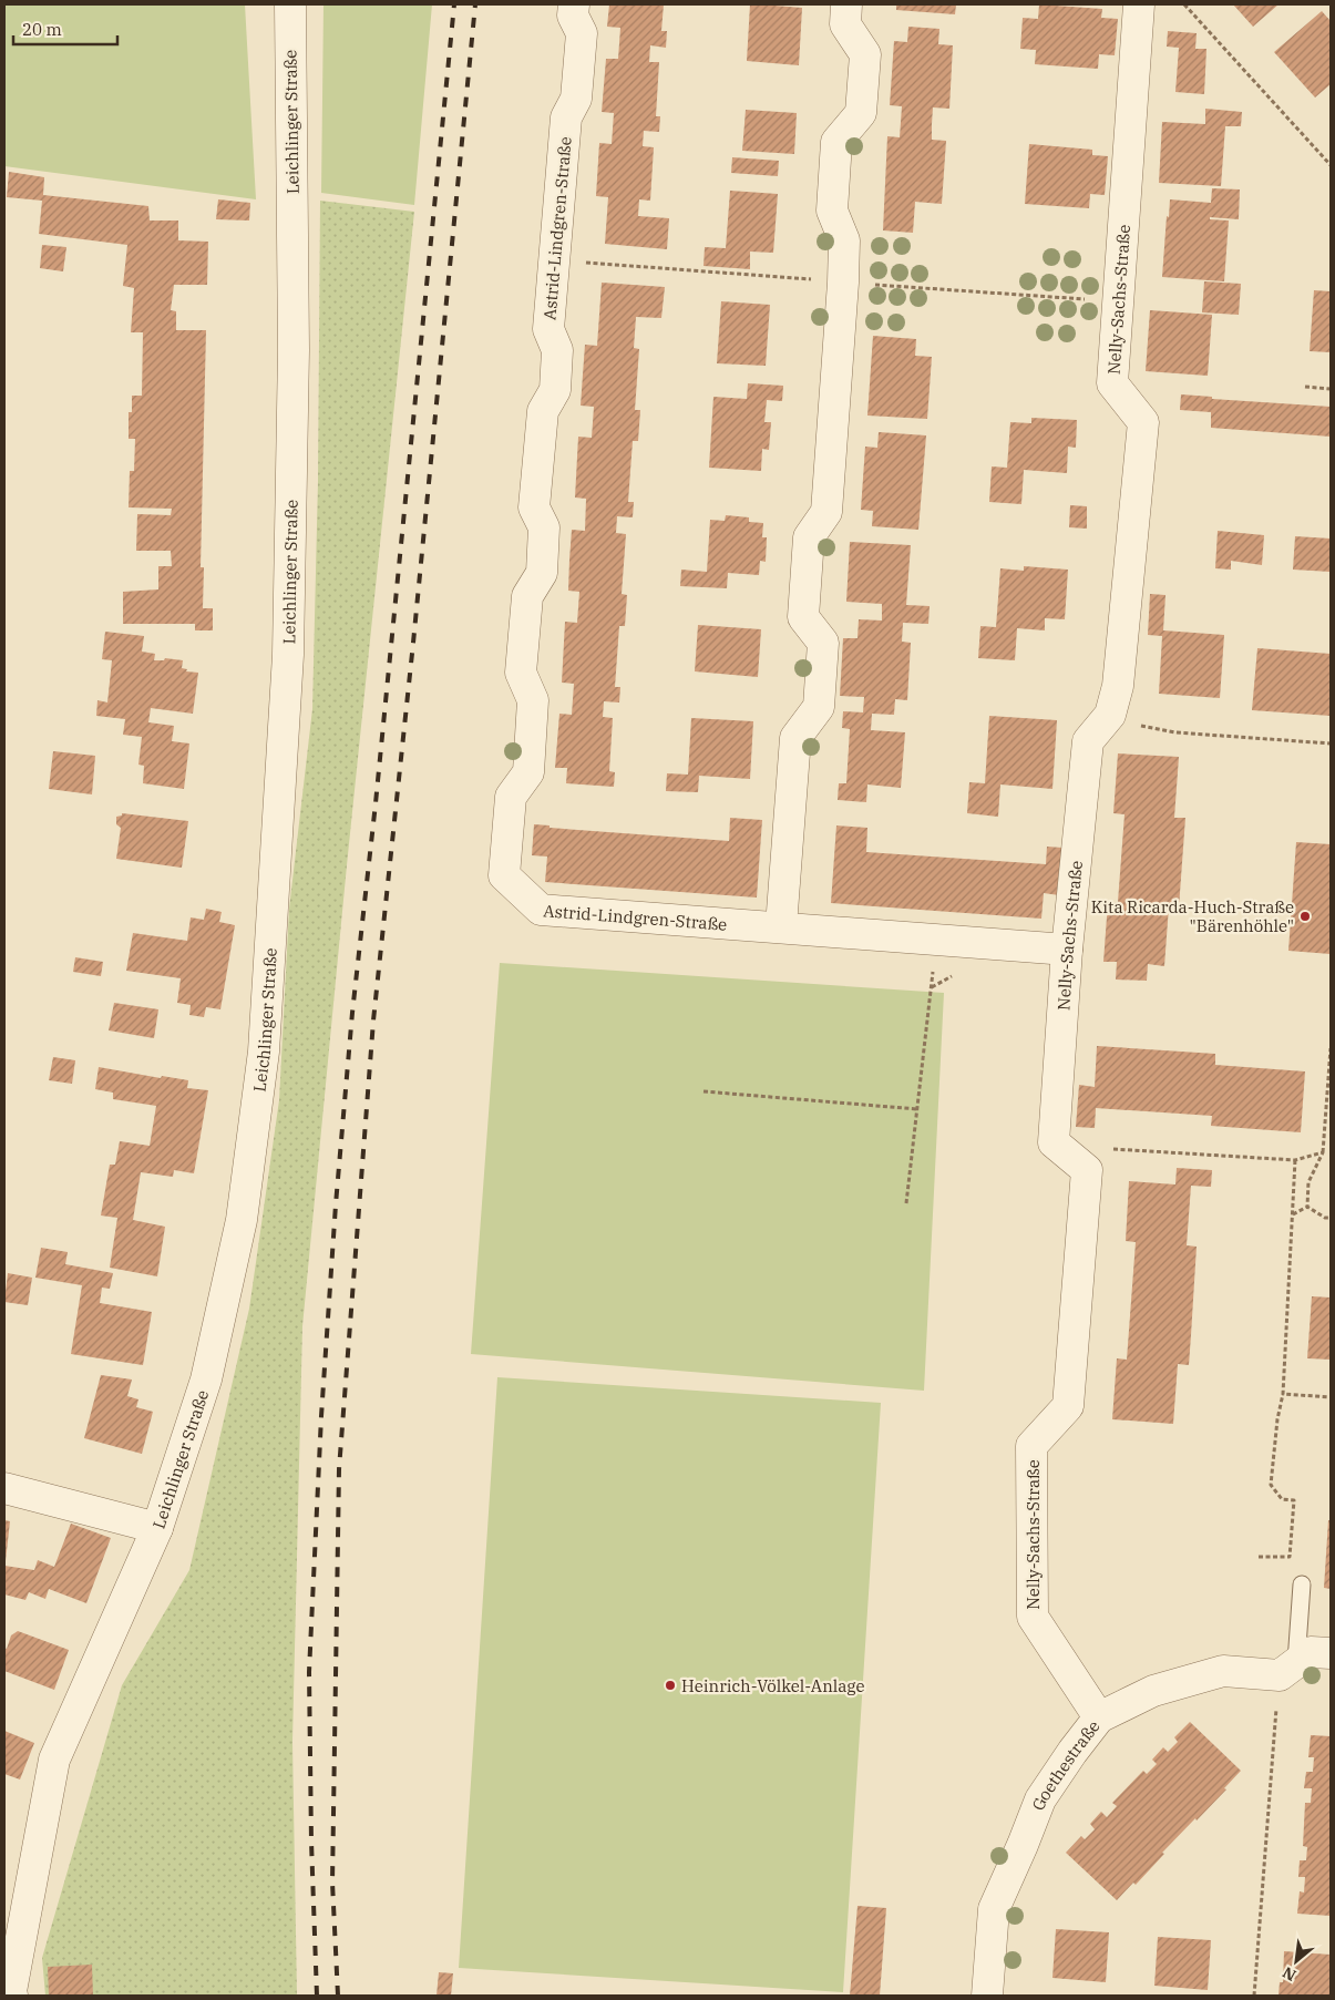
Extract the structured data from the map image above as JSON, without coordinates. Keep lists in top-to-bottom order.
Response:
{
  "streets": {
    "street": [
      "Leichlinger Straße",
      "Astrid-Lindgren-Straße",
      "Nelly-Sachs-Straße",
      "Goethestraße"
    ]
  },
  "crossings": [
    ["Astrid-Lindgren-Straße", "Nelly-Sachs-Straße"],
    ["Nelly-Sachs-Straße", "Goethestraße"]
  ],
  "places": ["Kita Ricarda-Huch-Straße \"Bärenhöhle\"", "Heinrich-Völkel-Anlage"],
  "scale_bar": "20 m",
  "north": "bottom left"
}
